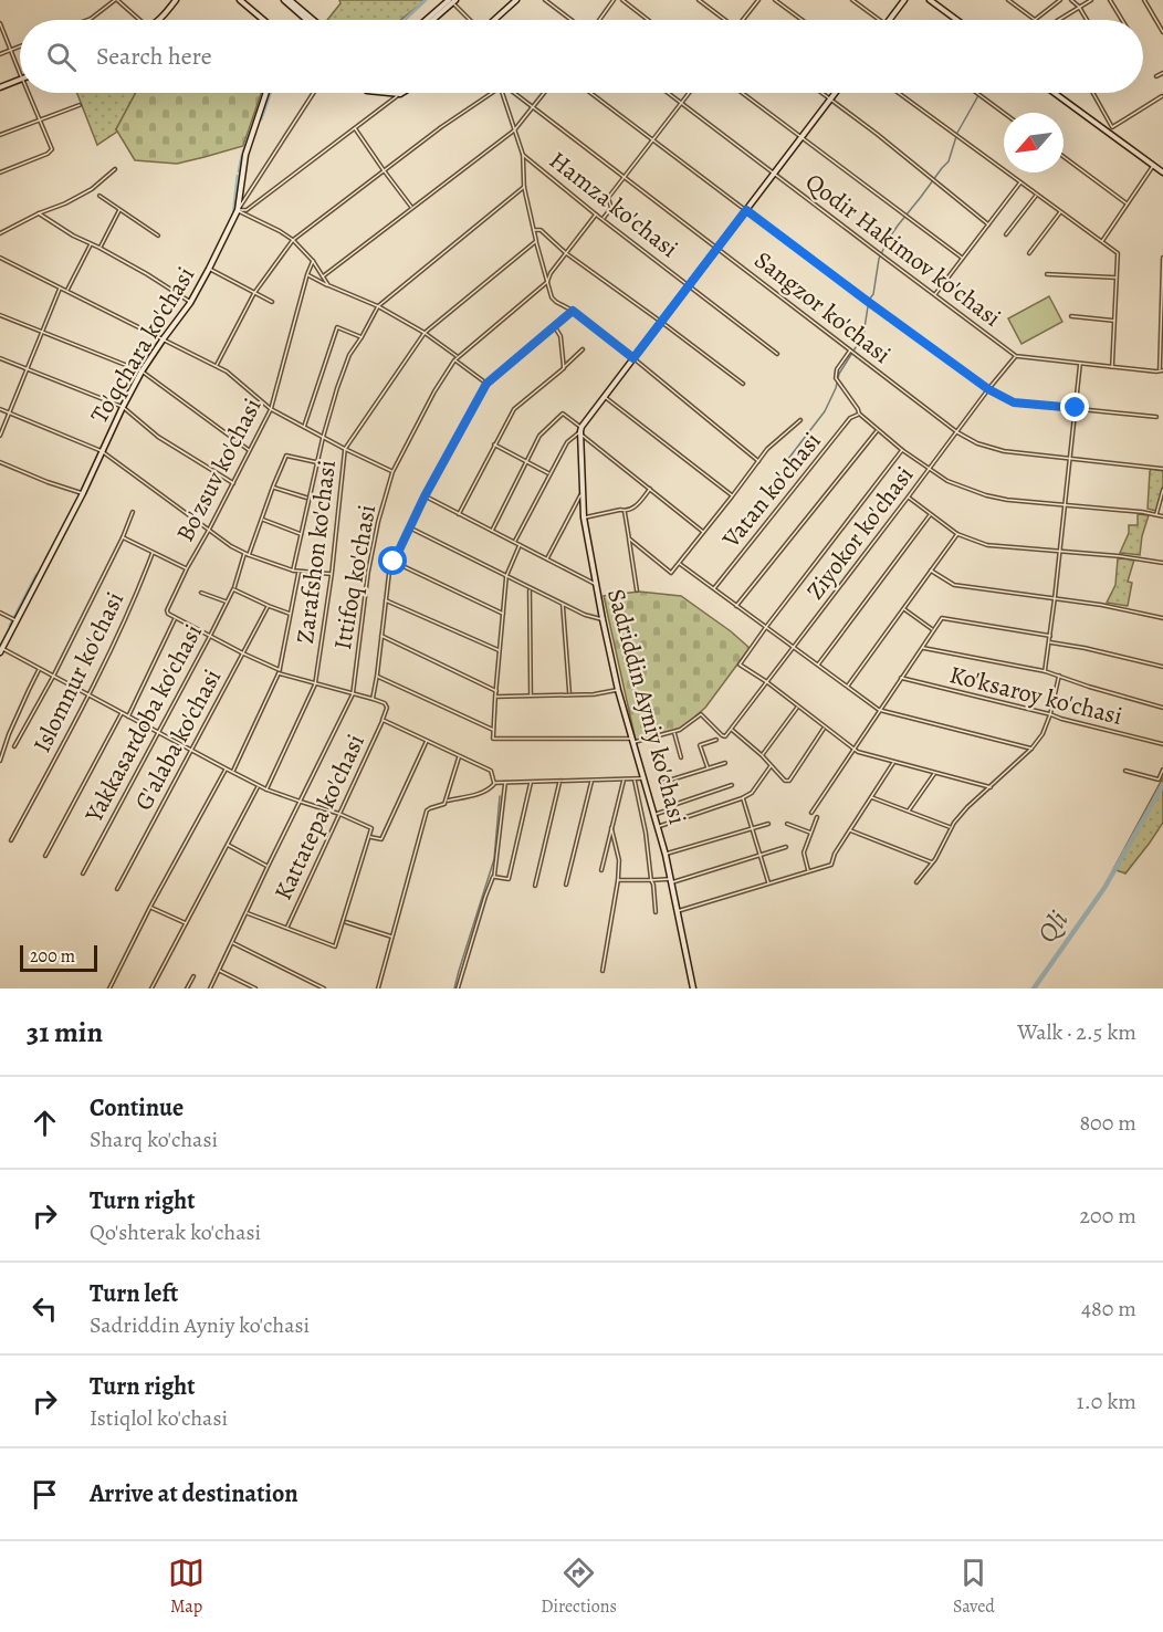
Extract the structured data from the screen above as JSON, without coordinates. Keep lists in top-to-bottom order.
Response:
{
  "streets": {
    "street": [
      "Hamza ko'chasi",
      "Qodir Hakimov ko'chasi",
      "Sangzor ko'chasi",
      "To'qchara ko'chasi",
      "Bo'zsuv ko'chasi",
      "Vatan ko'chasi",
      "Ziyokor ko'chasi",
      "Zarafshon ko'chasi",
      "Ittifoq ko'chasi",
      "Islomnur ko'chasi",
      "Ko'ksaroy ko'chasi",
      "Sadriddin Ayniy ko'chasi",
      "Yakkasardoba ko'chasi",
      "G'alaba ko'chasi",
      "Kattatepa ko'chasi"
    ]
  },
  "crossings": [
    ["Hamza ko'chasi", "Ittifoq ko'chasi"],
    ["Qodir Hakimov ko'chasi", "Ziyokor ko'chasi"],
    ["Sangzor ko'chasi", "Ziyokor ko'chasi"]
  ],
  "water": ["Qli"],
  "scale_bar": "200 m",
  "north": "bottom left",
  "page": {
    "search": "Search here",
    "scale": "200 m",
    "heading": ["31 min", "Walk · 2.5 km"],
    "list": [
      ["Continue", "Sharq ko'chasi", "800 m"],
      ["Turn right", "Qo'shterak ko'chasi", "200 m"],
      ["Turn left", "Sadriddin Ayniy ko'chasi", "480 m"],
      ["Turn right", "Istiqlol ko'chasi", "1.0 km"],
      "Arrive at destination"
    ],
    "nav": ["Map", "Directions", "Saved"]
  }
}
